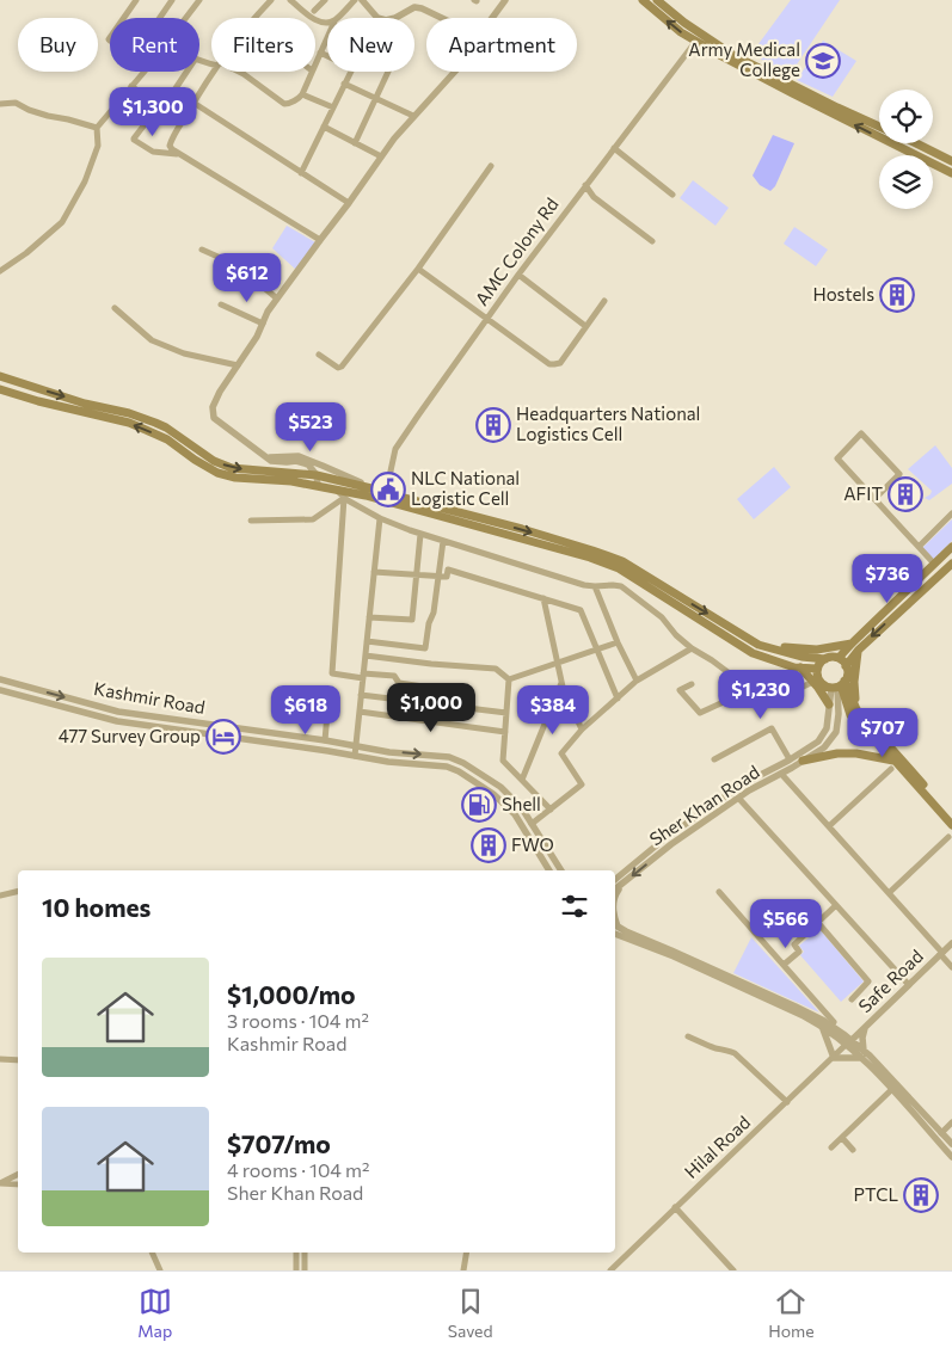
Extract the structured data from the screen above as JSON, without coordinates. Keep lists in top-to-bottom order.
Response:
{
  "streets": {
    "street": [
      "AMC Colony Rd",
      "Kashmir Road",
      "Sher Khan Road",
      "Safe Road",
      "Hilal Road"
    ]
  },
  "crossings": [
    ["Safe Road", "Hilal Road"]
  ],
  "places": {
    "school or university": ["Army Medical College"],
    "building": [
      "Hostels",
      "Headquarters National Logistics Cell",
      "AFIT",
      "FWO",
      "PTCL"
    ],
    "public building": ["NLC National Logistic Cell"],
    "hotel": ["477 Survey Group"],
    "fuel station": ["Shell"]
  },
  "page": {
    "chip": [
      "Buy",
      "Rent",
      "Filters",
      "New",
      "Apartment"
    ],
    "price": [
      "$1,300",
      "$612",
      "$523",
      "$736",
      "$1,230",
      "$1,000",
      "$618",
      "$384",
      "$707",
      "$566"
    ],
    "heading": "10 homes",
    "list": [
      {
        "name": "$1,000/mo",
        "note": "3 rooms · 104 m² · Kashmir Road"
      },
      {
        "name": "$707/mo",
        "note": "4 rooms · 104 m² · Sher Khan Road"
      }
    ],
    "tabs": ["Map", "Saved", "Home"]
  }
}
